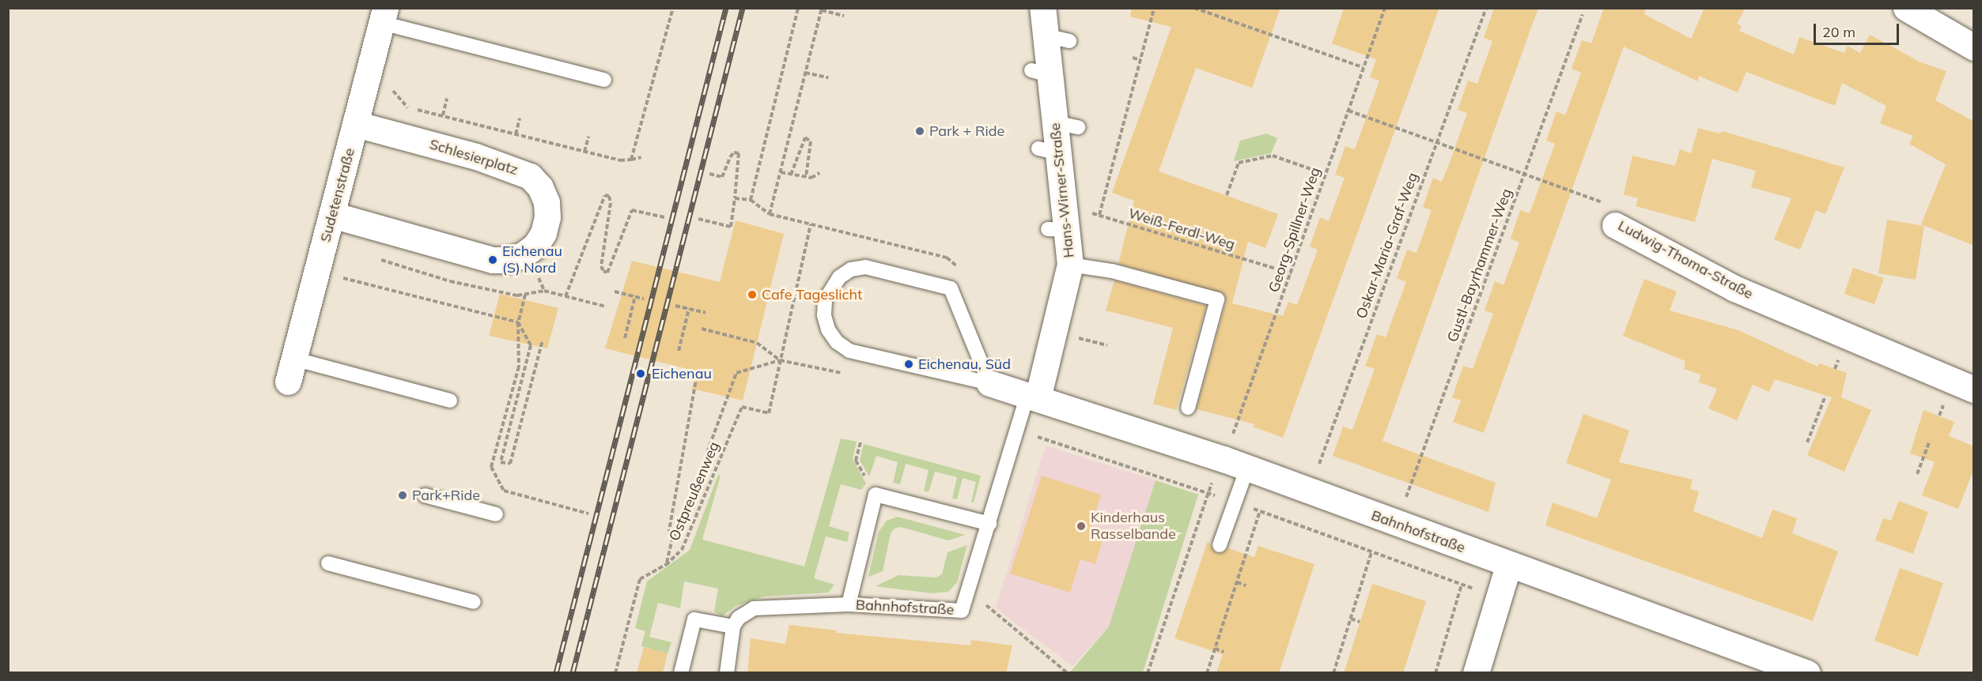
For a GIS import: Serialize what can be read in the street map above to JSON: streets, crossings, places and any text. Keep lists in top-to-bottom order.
{
  "streets": {
    "street": [
      "Schlesierplatz",
      "Hans-Wirner-Straße",
      "Sudetenstraße",
      "Ludwig-Thoma-Straße",
      "Bahnhofstraße"
    ],
    "path": [
      "Weiß-Ferdl-Weg",
      "Georg-Spillner-Weg",
      "Oskar-Maria-Graf-Weg",
      "Gustl-Bayrhammer-Weg",
      "Ostpreußenweg"
    ]
  },
  "crossings": [
    ["Schlesierplatz", "Sudetenstraße"],
    ["Hans-Wirner-Straße", "Weiß-Ferdl-Weg"],
    ["Hans-Wirner-Straße", "Bahnhofstraße"],
    ["Weiß-Ferdl-Weg", "Georg-Spillner-Weg"],
    ["Georg-Spillner-Weg", "Ludwig-Thoma-Straße"],
    ["Georg-Spillner-Weg", "Bahnhofstraße"],
    ["Oskar-Maria-Graf-Weg", "Ludwig-Thoma-Straße"],
    ["Oskar-Maria-Graf-Weg", "Bahnhofstraße"],
    ["Ludwig-Thoma-Straße", "Gustl-Bayrhammer-Weg"],
    ["Gustl-Bayrhammer-Weg", "Bahnhofstraße"]
  ],
  "places": [
    "Park + Ride",
    "Eichenau (S) Nord",
    "Cafe Tageslicht",
    "Eichenau, Süd",
    "Eichenau",
    "Park+Ride",
    "Kinderhaus Rasselbande"
  ],
  "scale_bar": "20 m"
}
